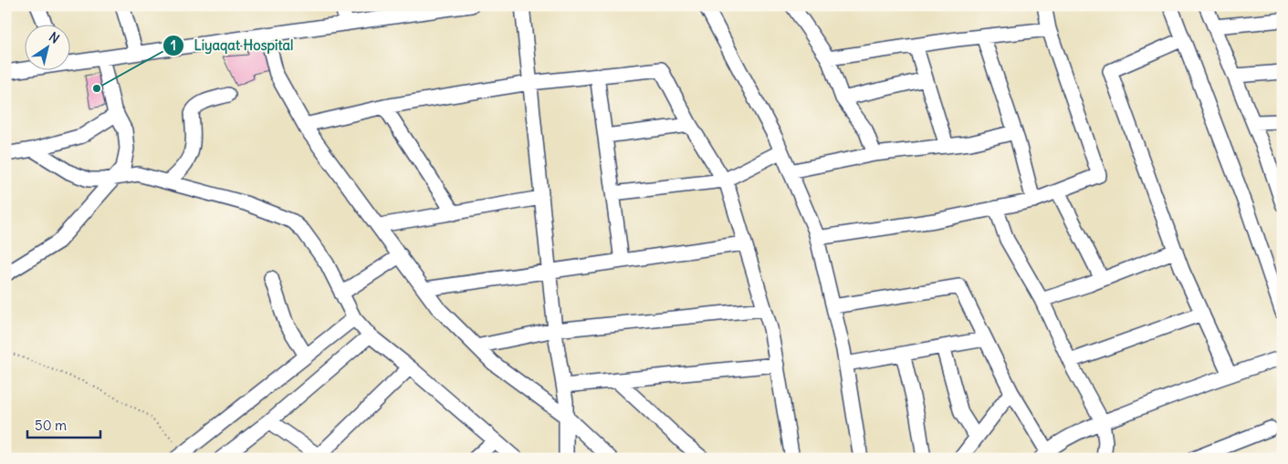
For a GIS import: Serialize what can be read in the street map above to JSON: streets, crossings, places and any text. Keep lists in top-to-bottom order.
{
  "places": ["Liyaqat Hospital"],
  "scale_bar": "50 m",
  "north": "top right"
}
